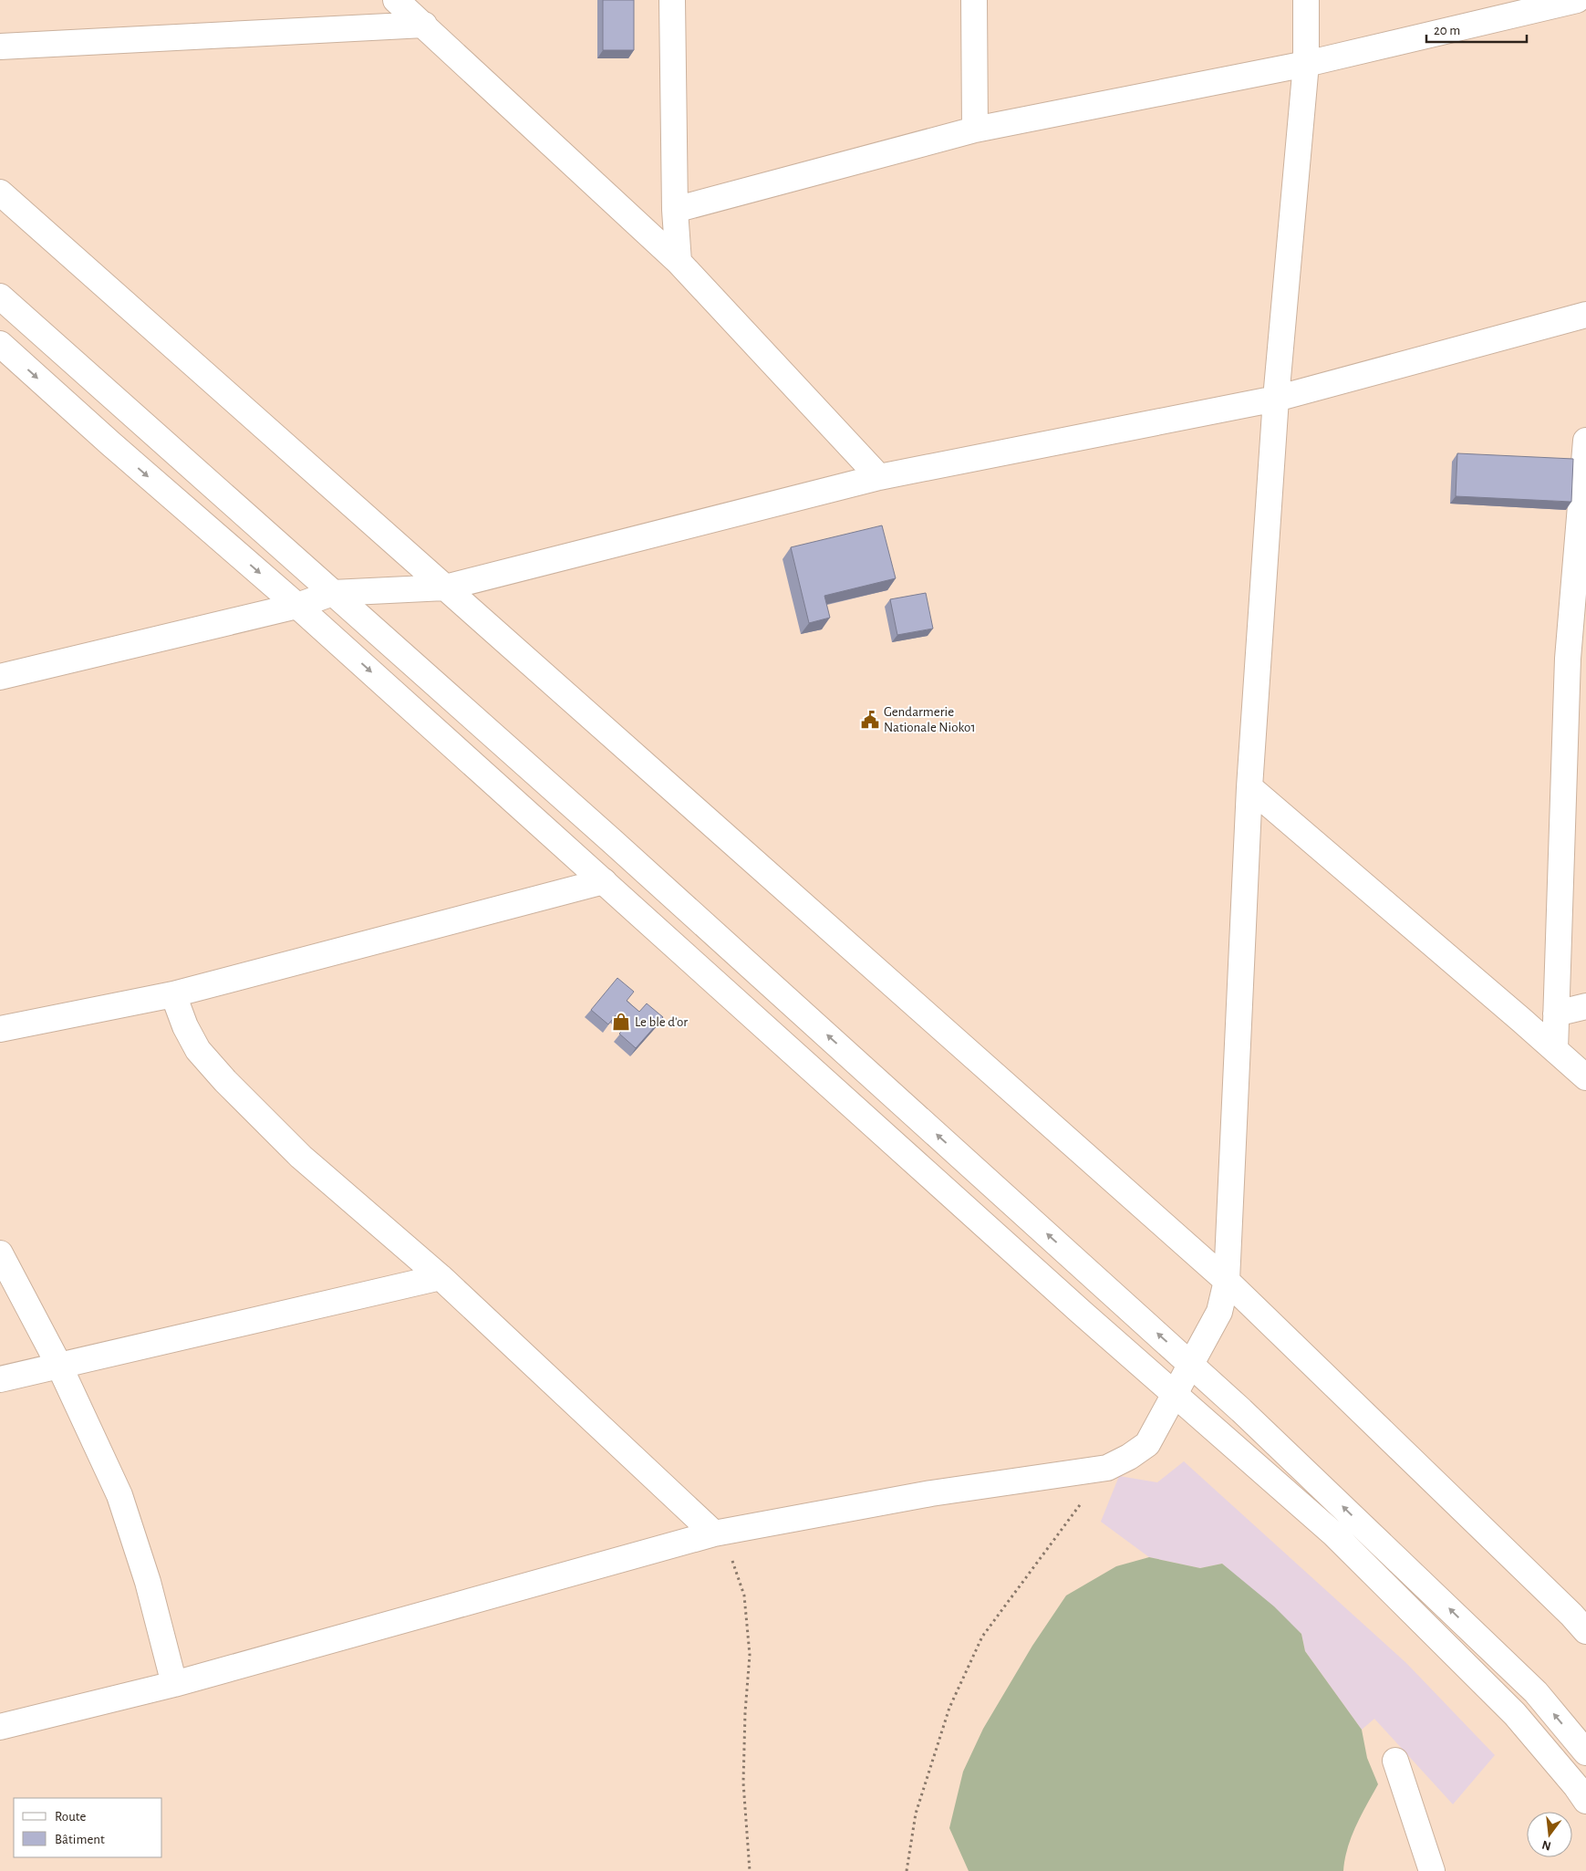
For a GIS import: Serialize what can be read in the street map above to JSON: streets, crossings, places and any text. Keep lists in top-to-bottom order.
{
  "places": {
    "public building": ["Gendarmerie Nationale Nioko1"],
    "shop": ["Le ble d'or"]
  },
  "legend": ["Route", "Bâtiment"],
  "scale_bar": "20 m",
  "north": "bottom"
}
